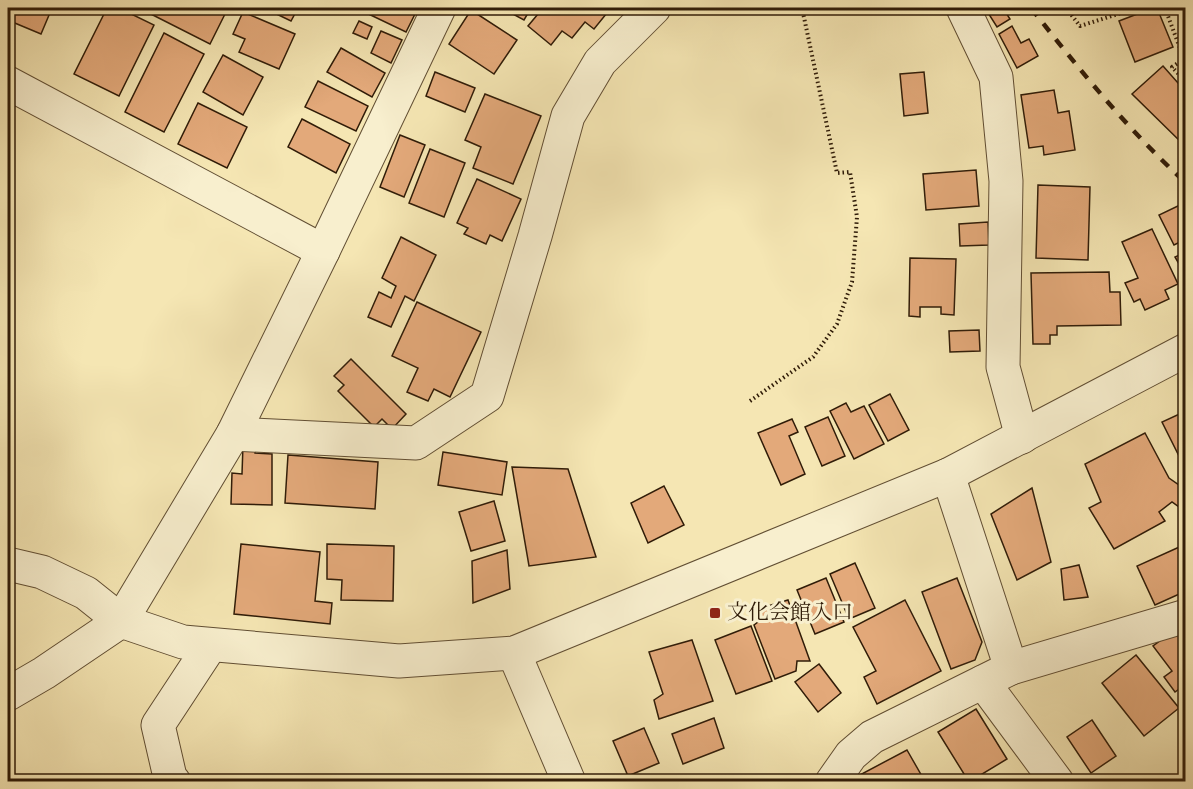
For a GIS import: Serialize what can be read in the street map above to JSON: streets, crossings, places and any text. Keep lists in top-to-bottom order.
{
  "places": {
    "transit": ["文化会館入口"]
  }
}
